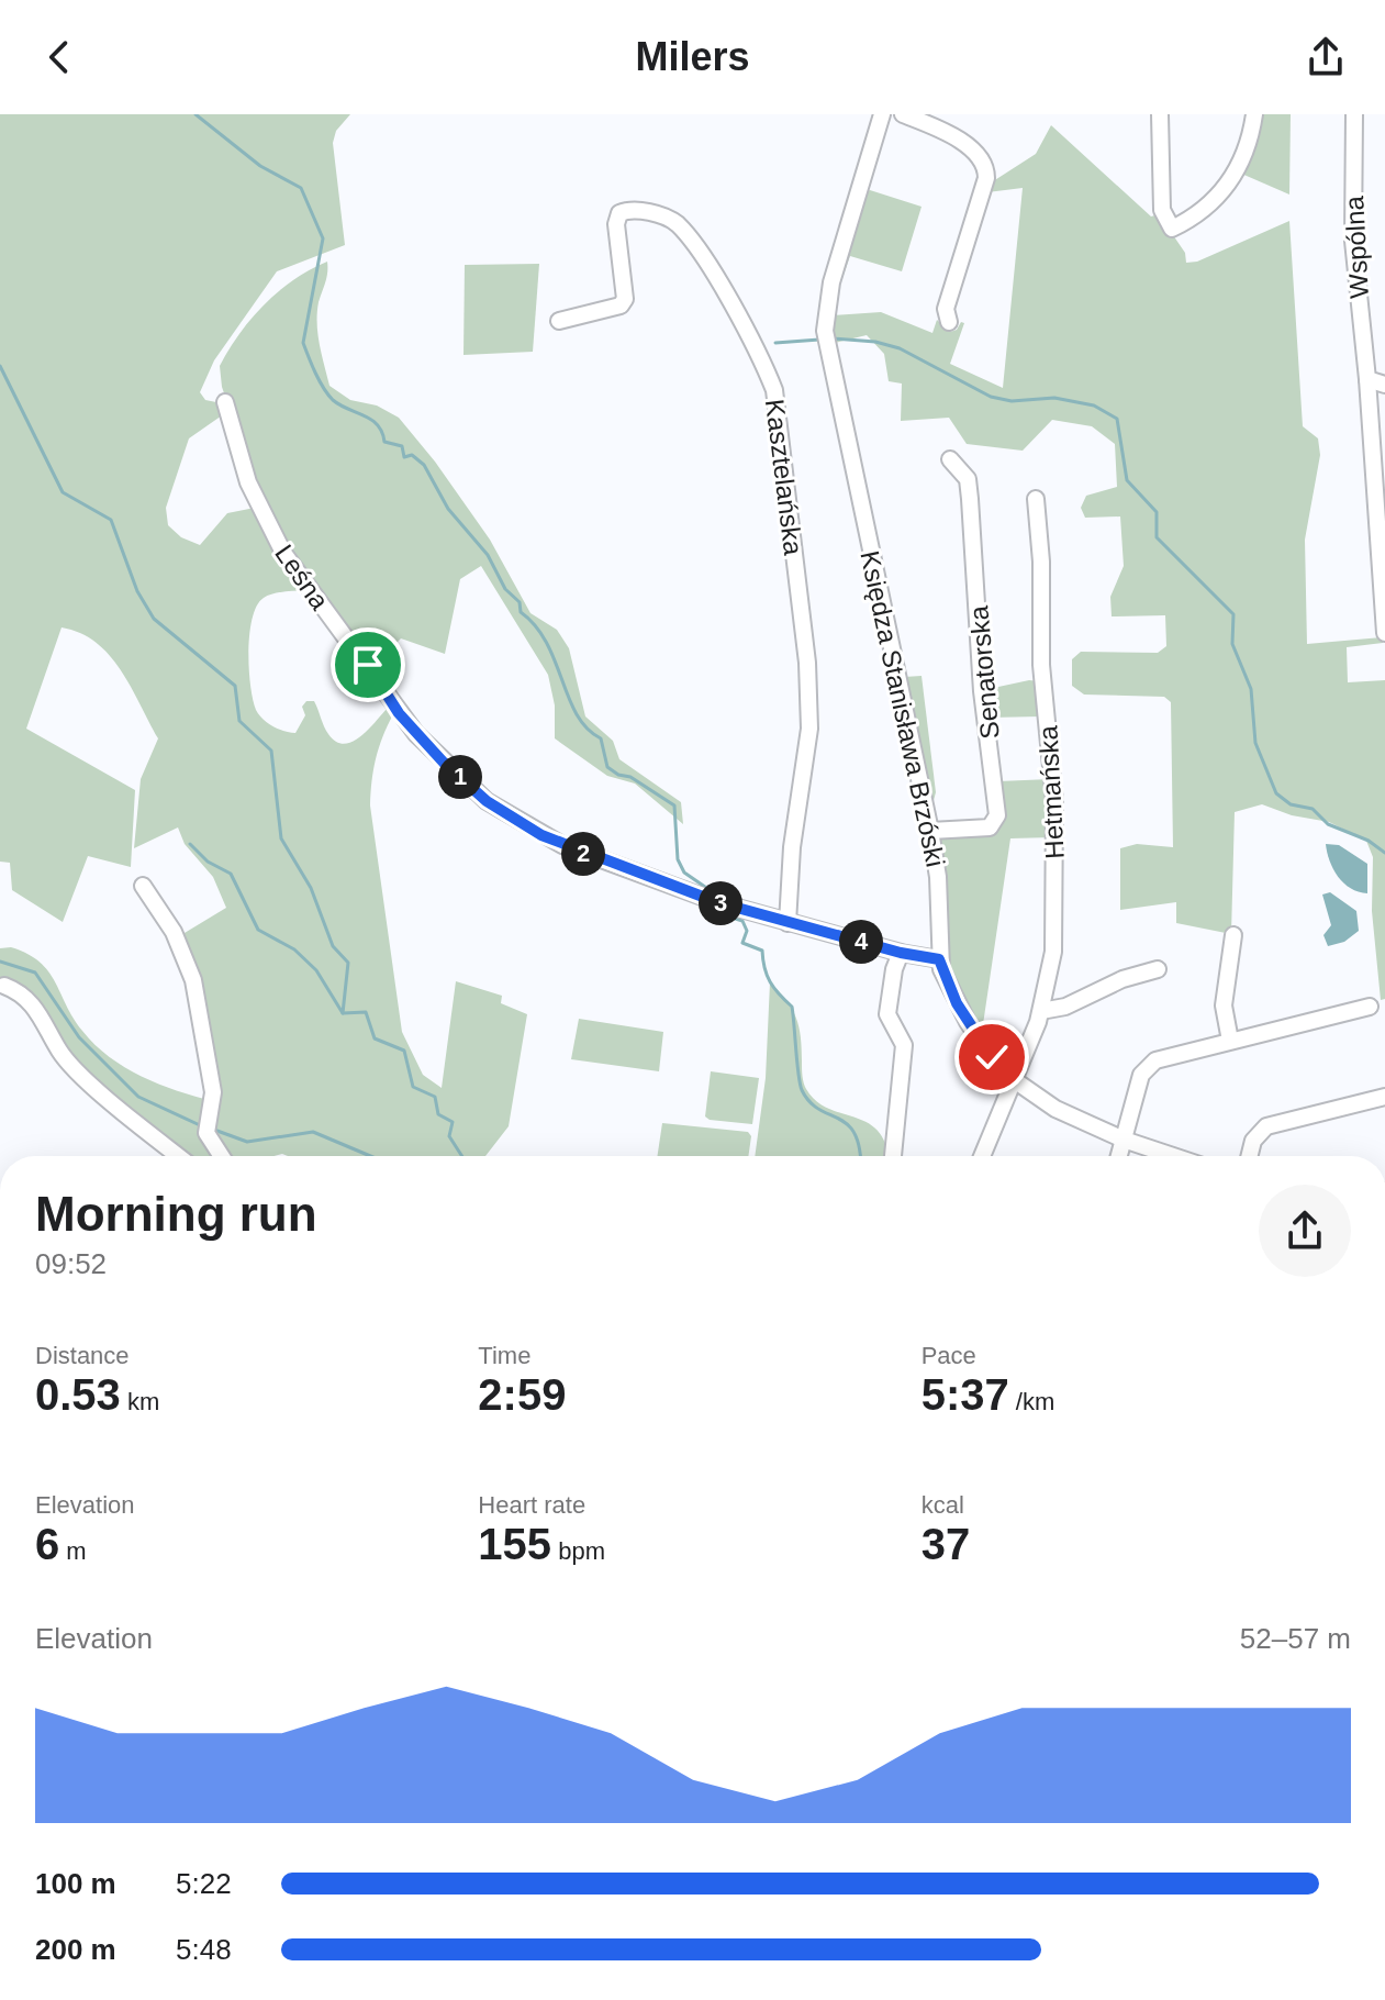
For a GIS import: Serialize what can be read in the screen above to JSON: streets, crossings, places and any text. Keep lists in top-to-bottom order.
{
  "streets": {
    "street": [
      "Wspólna",
      "Kasztelańska",
      "Leśna",
      "Senatorska",
      "Księdza Stanisława Brzóski",
      "Hetmańska"
    ]
  },
  "crossings": [
    ["Kasztelańska", "Leśna"],
    ["Leśna", "Księdza Stanisława Brzóski"],
    ["Senatorska", "Księdza Stanisława Brzóski"],
    ["Księdza Stanisława Brzóski", "Hetmańska"]
  ],
  "page": {
    "header": "Milers",
    "pins": [
      "1",
      "2",
      "3",
      "4"
    ],
    "heading": ["Morning run", "09:52"],
    "stats": [
      ["Distance", "0.53 km"],
      ["Time", "2:59"],
      ["Pace", "5:37 /km"],
      ["Elevation", "6 m"],
      ["Heart rate", "155 bpm"],
      ["kcal", "37"]
    ],
    "chart": ["Elevation", "52–57 m"],
    "list": [
      {
        "name": "100 m",
        "note": "5:22"
      },
      {
        "name": "200 m",
        "note": "5:48"
      }
    ]
  }
}
